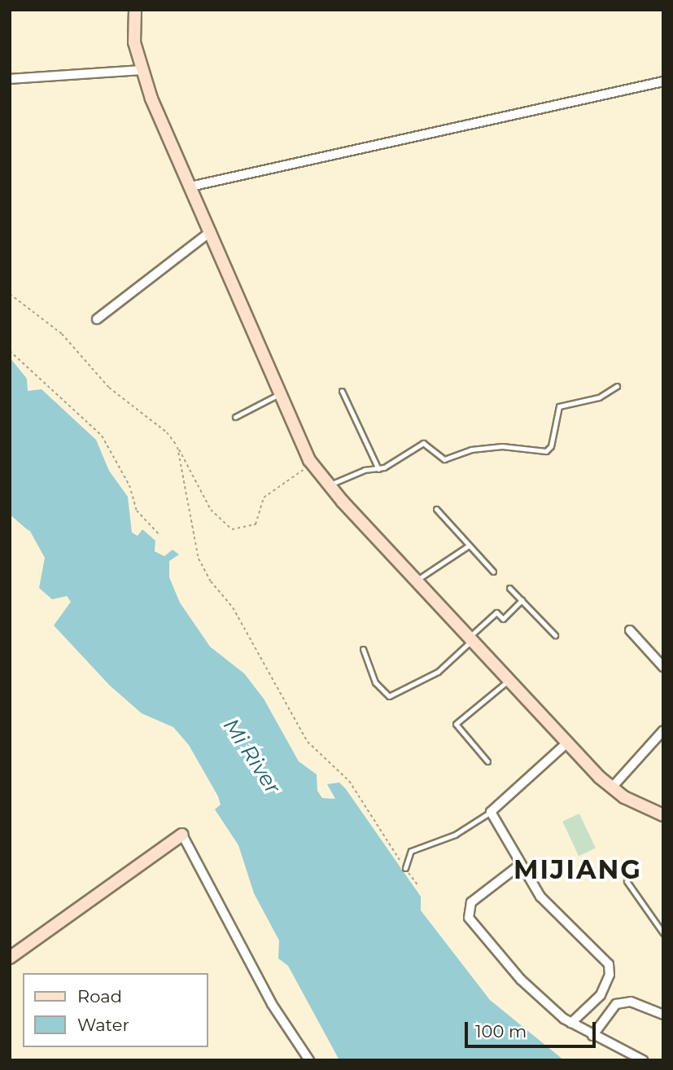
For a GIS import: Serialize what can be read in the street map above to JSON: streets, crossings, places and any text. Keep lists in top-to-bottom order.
{
  "districts": ["MIJIANG"],
  "water": ["Mi River"],
  "legend": ["Road", "Water"],
  "scale_bar": "100 m"
}
